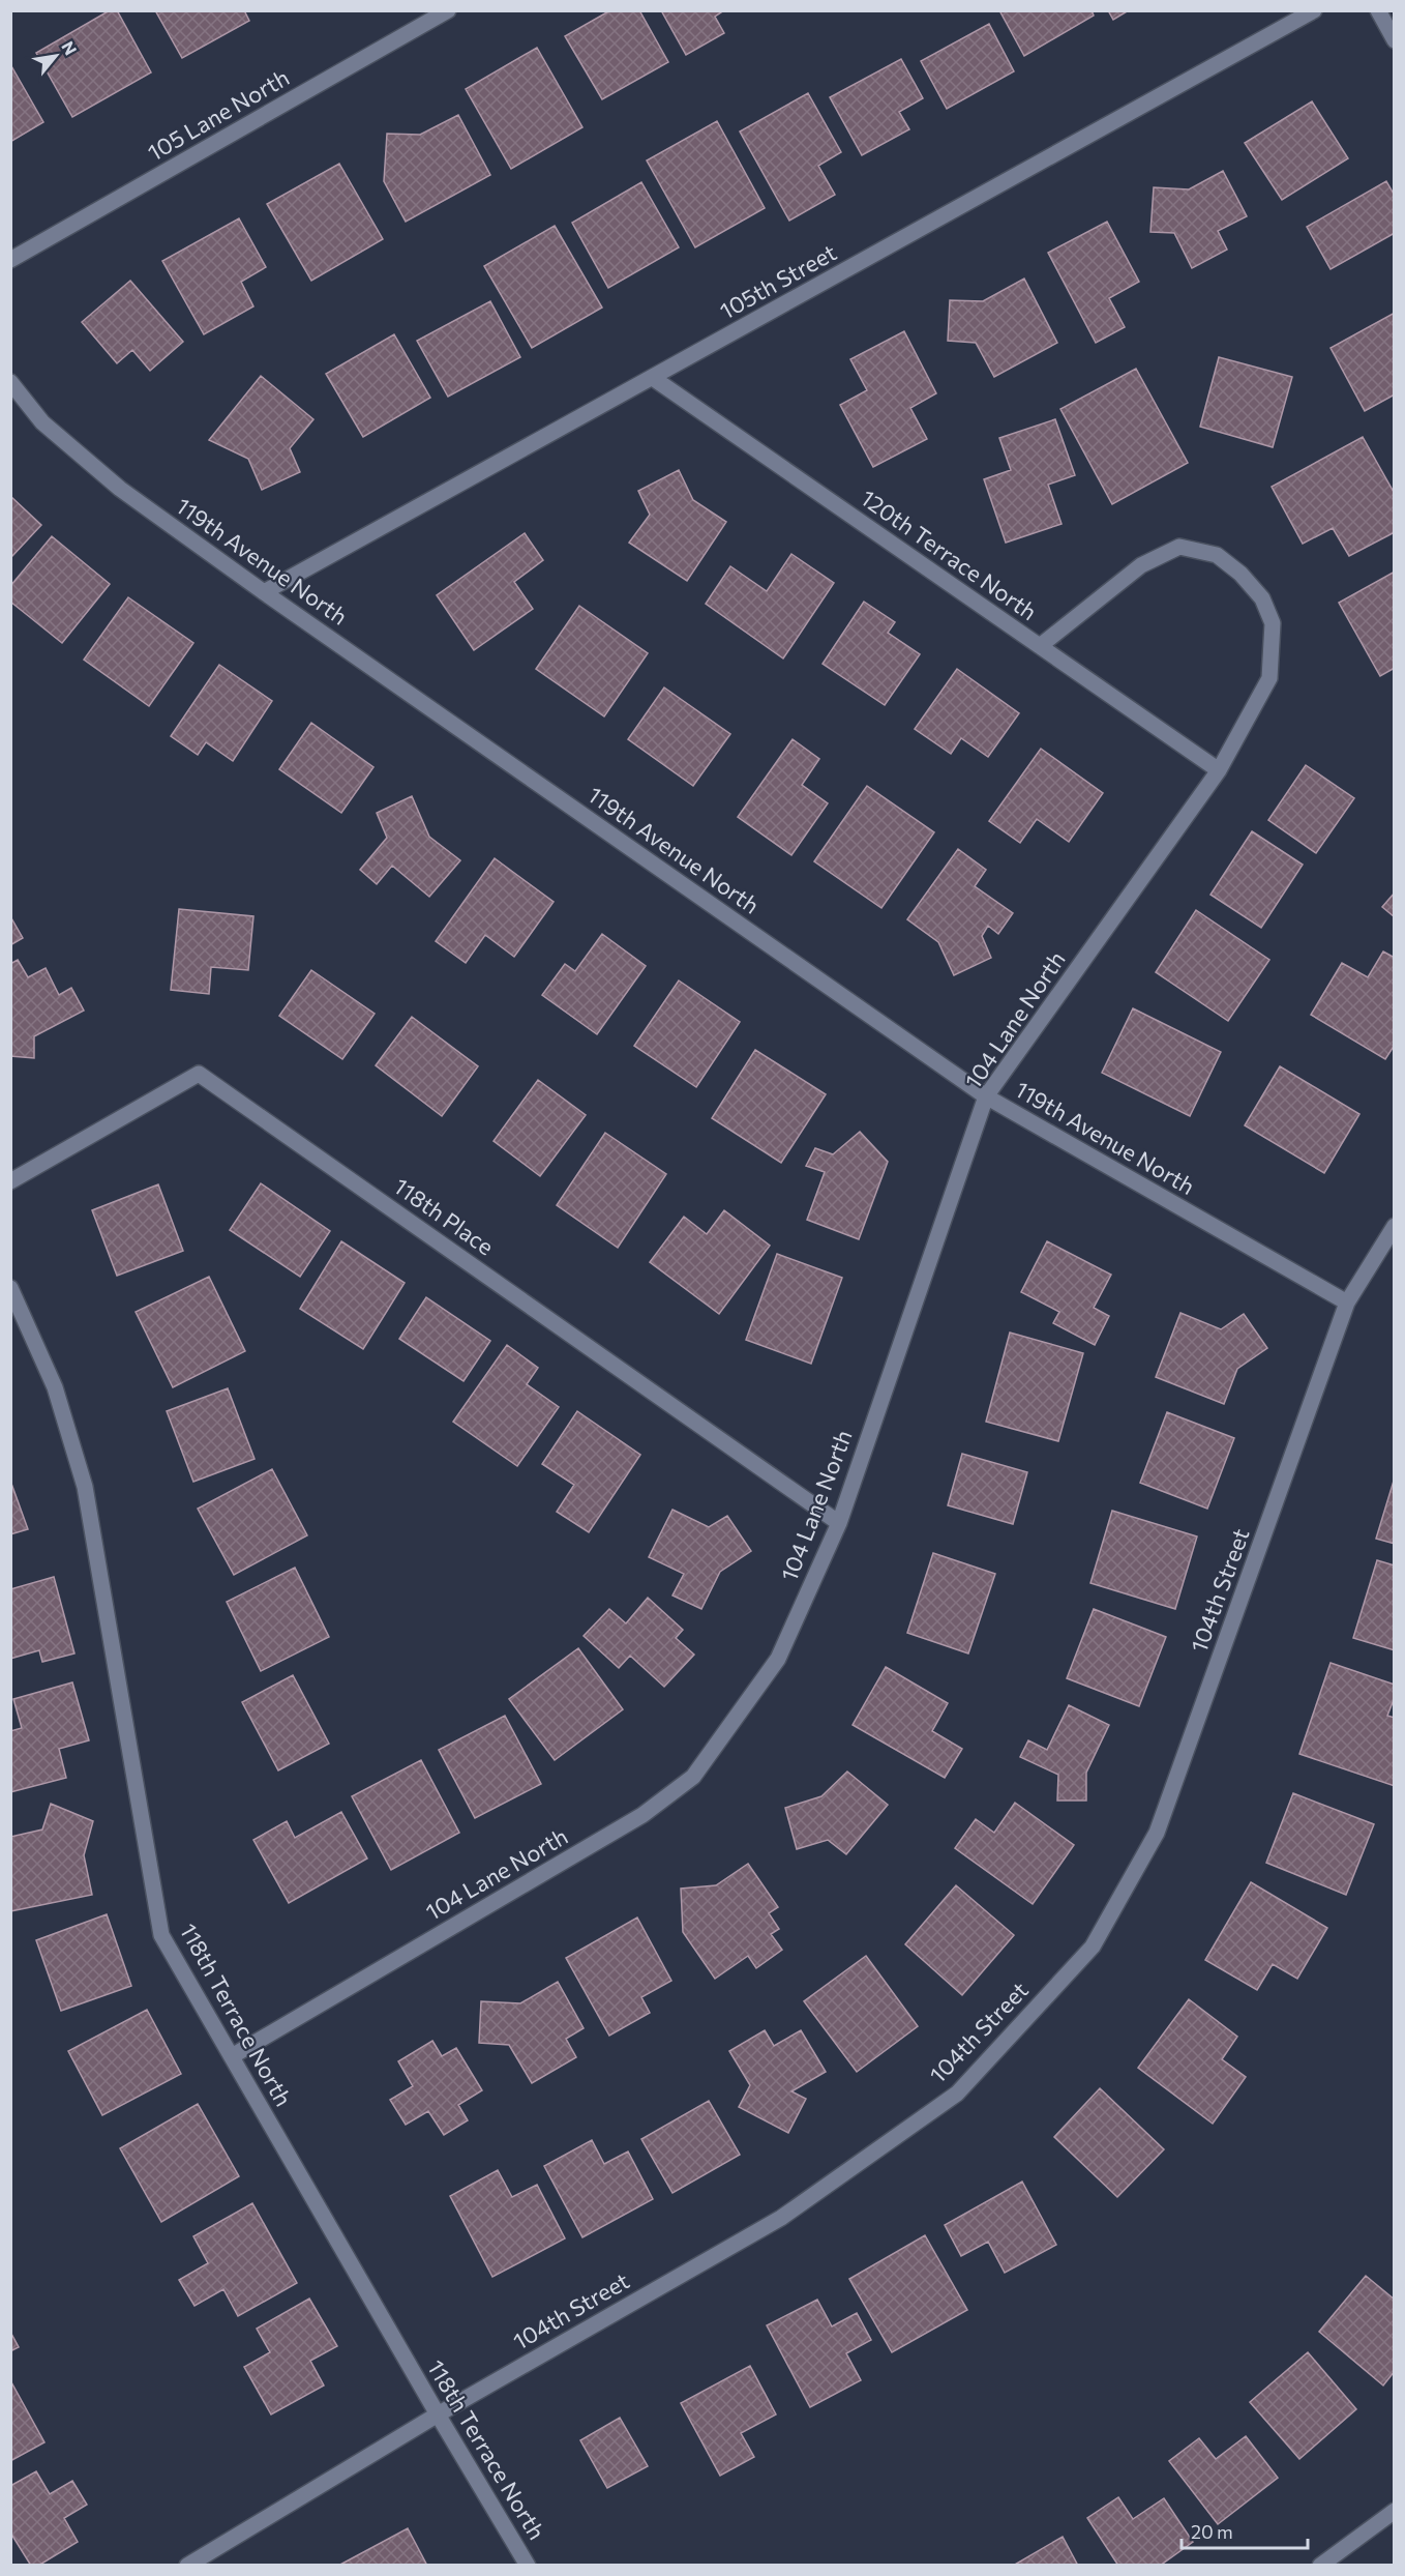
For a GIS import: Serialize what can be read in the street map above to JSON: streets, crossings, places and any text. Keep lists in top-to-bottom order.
{
  "streets": {
    "street": [
      "105 Lane North",
      "105th Street",
      "120th Terrace North",
      "119th Avenue North",
      "104 Lane North",
      "118th Place",
      "104th Street",
      "118th Terrace North"
    ]
  },
  "crossings": [
    ["105th Street", "120th Terrace North"],
    ["105th Street", "119th Avenue North"],
    ["120th Terrace North", "104 Lane North"],
    ["119th Avenue North", "104 Lane North"],
    ["119th Avenue North", "104th Street"],
    ["104 Lane North", "118th Place"],
    ["104 Lane North", "118th Terrace North"],
    ["104th Street", "118th Terrace North"]
  ],
  "scale_bar": "20 m",
  "north": "top right"
}
